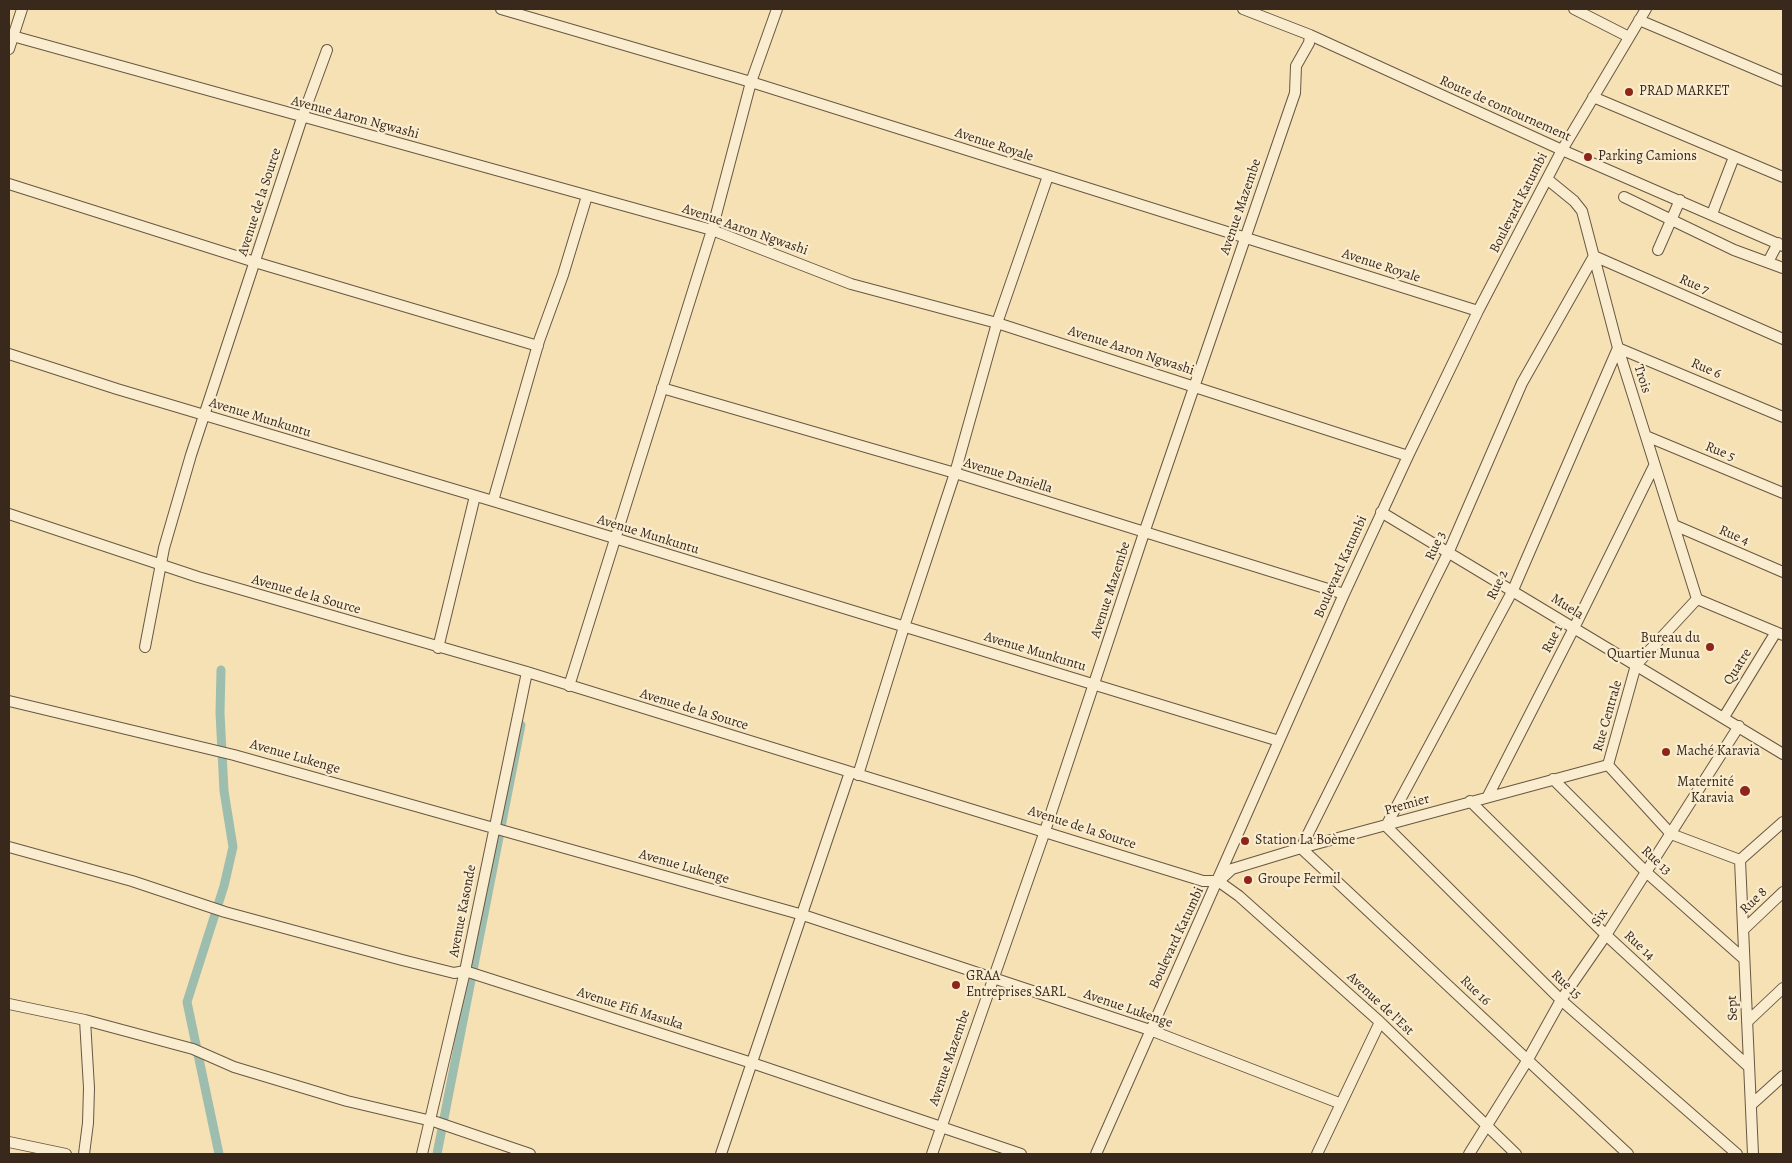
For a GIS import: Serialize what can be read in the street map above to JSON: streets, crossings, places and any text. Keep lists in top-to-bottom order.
{
  "streets": {
    "street": [
      "Route de contournement",
      "Avenue Aaron Ngwashi",
      "Avenue Royale",
      "Avenue de la Source",
      "Boulevard Katumbi",
      "Avenue Mazembe",
      "Rue 7",
      "Rue 6",
      "Trois",
      "Avenue Munkuntu",
      "Rue 5",
      "Avenue Daniella",
      "Rue 4",
      "Rue 3",
      "Rue 2",
      "Muela",
      "Rue 1",
      "Quatre",
      "Rue Centrale",
      "Avenue Lukenge",
      "Premier",
      "Rue 13",
      "Rue 8",
      "Avenue Kasonde",
      "Six",
      "Rue 14",
      "Rue 15",
      "Rue 16",
      "Avenue de l'Est",
      "Sept",
      "Avenue Fifi Masuka"
    ]
  },
  "crossings": [
    ["Route de contournement", "Boulevard Katumbi"],
    ["Route de contournement", "Avenue Mazembe"],
    ["Avenue Aaron Ngwashi", "Avenue de la Source"],
    ["Avenue Aaron Ngwashi", "Boulevard Katumbi"],
    ["Avenue Aaron Ngwashi", "Avenue Mazembe"],
    ["Avenue Royale", "Boulevard Katumbi"],
    ["Avenue Royale", "Avenue Mazembe"],
    ["Avenue de la Source", "Boulevard Katumbi"],
    ["Avenue de la Source", "Avenue Mazembe"],
    ["Avenue de la Source", "Avenue Munkuntu"],
    ["Avenue de la Source", "Premier"],
    ["Avenue de la Source", "Avenue Kasonde"],
    ["Avenue de la Source", "Avenue de l'Est"],
    ["Boulevard Katumbi", "Trois"],
    ["Boulevard Katumbi", "Avenue Munkuntu"],
    ["Boulevard Katumbi", "Avenue Daniella"],
    ["Boulevard Katumbi", "Muela"],
    ["Boulevard Katumbi", "Avenue Lukenge"],
    ["Boulevard Katumbi", "Premier"],
    ["Boulevard Katumbi", "Avenue de l'Est"],
    ["Avenue Mazembe", "Avenue Munkuntu"],
    ["Avenue Mazembe", "Avenue Daniella"],
    ["Avenue Mazembe", "Avenue Lukenge"],
    ["Avenue Mazembe", "Avenue Fifi Masuka"],
    ["Rue 7", "Trois"],
    ["Rue 7", "Rue 3"],
    ["Rue 6", "Trois"],
    ["Rue 6", "Rue 2"],
    ["Trois", "Rue 5"],
    ["Trois", "Rue 4"],
    ["Trois", "Rue 3"],
    ["Trois", "Rue 2"],
    ["Trois", "Rue 1"],
    ["Trois", "Rue Centrale"],
    ["Rue 3", "Muela"],
    ["Rue 3", "Premier"],
    ["Rue 3", "Rue 16"],
    ["Rue 2", "Muela"],
    ["Rue 2", "Premier"],
    ["Rue 2", "Rue 15"],
    ["Muela", "Rue 1"],
    ["Muela", "Quatre"],
    ["Muela", "Rue Centrale"],
    ["Muela", "Six"],
    ["Rue 1", "Premier"],
    ["Rue Centrale", "Premier"],
    ["Rue Centrale", "Six"],
    ["Rue Centrale", "Sept"],
    ["Avenue Lukenge", "Avenue Kasonde"],
    ["Premier", "Rue 13"],
    ["Premier", "Rue 14"],
    ["Premier", "Rue 15"],
    ["Premier", "Rue 16"],
    ["Premier", "Avenue de l'Est"],
    ["Rue 13", "Six"],
    ["Rue 13", "Sept"],
    ["Rue 8", "Sept"],
    ["Avenue Kasonde", "Avenue Fifi Masuka"],
    ["Six", "Rue 14"],
    ["Six", "Rue 15"],
    ["Six", "Rue 16"],
    ["Six", "Avenue de l'Est"],
    ["Rue 14", "Sept"]
  ],
  "places": [
    "PRAD MARKET",
    "Parking Camions",
    "Bureau du Quartier Munua",
    "Maché Karavia",
    "Maternité Karavia",
    "Station La Boème",
    "Groupe Fermil",
    "GRAA Entreprises SARL"
  ]
}
